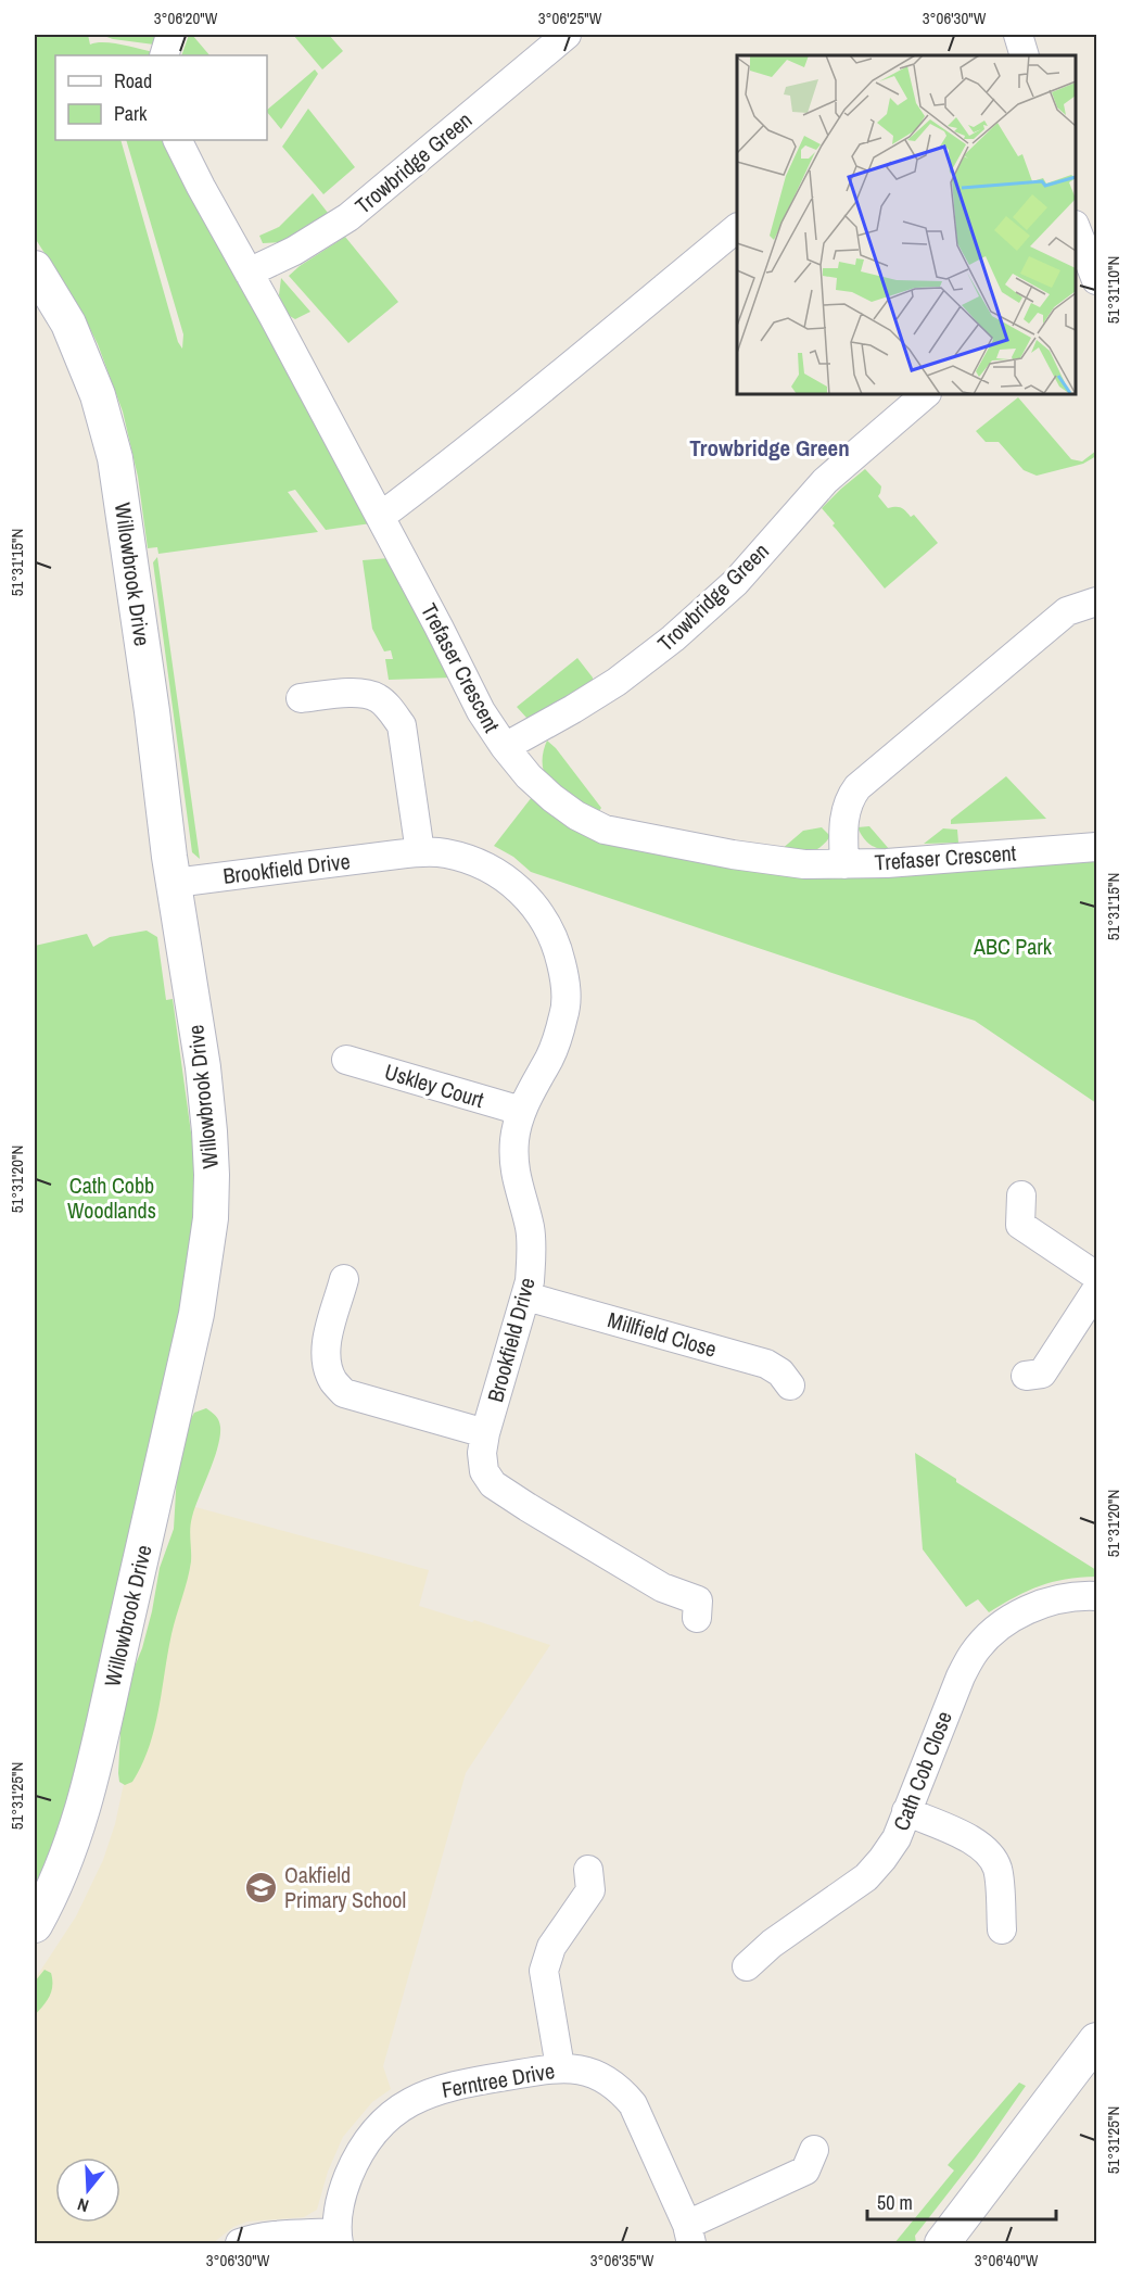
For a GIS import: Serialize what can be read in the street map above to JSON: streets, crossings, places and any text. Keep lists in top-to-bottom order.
{
  "streets": {
    "street": [
      "Trowbridge Green",
      "Willowbrook Drive",
      "Trefaser Crescent",
      "Brookfield Drive",
      "Uskley Court",
      "Millfield Close",
      "Cath Cob Close",
      "Ferntree Drive"
    ]
  },
  "crossings": [
    ["Trowbridge Green", "Trefaser Crescent"],
    ["Willowbrook Drive", "Brookfield Drive"],
    ["Brookfield Drive", "Uskley Court"],
    ["Brookfield Drive", "Millfield Close"]
  ],
  "districts": ["Trowbridge Green"],
  "parks": ["ABC Park", "Cath Cobb Woodlands"],
  "places": {
    "school or university": ["Oakfield Primary School"]
  },
  "legend": ["Road", "Park"],
  "scale_bar": "50 m",
  "north": "bottom",
  "coordinates": [
    "3°06'20\"W",
    "3°06'25\"W",
    "3°06'30\"W",
    "51°31'10\"N",
    "51°31'15\"N",
    "51°31'20\"N",
    "51°31'25\"N",
    "3°06'35\"W",
    "3°06'40\"W"
  ]
}
